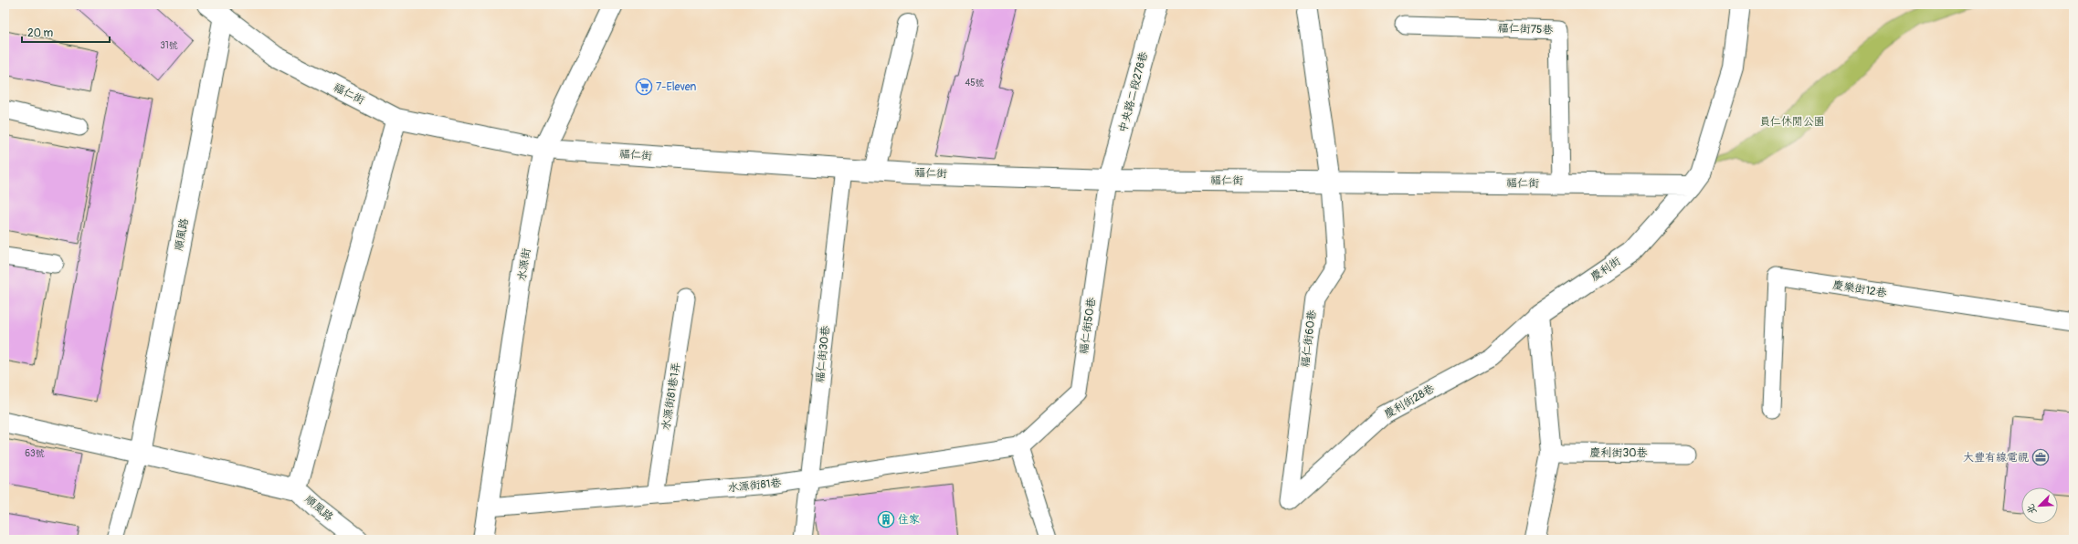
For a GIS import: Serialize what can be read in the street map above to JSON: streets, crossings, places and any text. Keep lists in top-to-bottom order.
{
  "streets": {
    "street": [
      "中央路二段278巷",
      "福仁街",
      "順風路",
      "水源街",
      "慶利街"
    ],
    "lane": [
      "福仁街75巷",
      "慶樂街12巷",
      "福仁街50巷",
      "福仁街60巷",
      "福仁街30巷",
      "水源街81巷1弄",
      "慶利街28巷",
      "慶利街30巷",
      "水源街81巷"
    ]
  },
  "crossings": [
    ["福仁街75巷", "福仁街"],
    ["中央路二段278巷", "福仁街"],
    ["中央路二段278巷", "福仁街50巷"],
    ["福仁街", "順風路"],
    ["福仁街", "水源街"],
    ["福仁街", "慶利街"],
    ["福仁街", "福仁街50巷"],
    ["福仁街", "福仁街60巷"],
    ["福仁街", "福仁街30巷"],
    ["水源街", "水源街81巷"],
    ["慶利街", "慶利街28巷"],
    ["福仁街50巷", "水源街81巷"],
    ["福仁街60巷", "慶利街28巷"],
    ["福仁街30巷", "水源街81巷"],
    ["水源街81巷1弄", "水源街81巷"]
  ],
  "parks": ["員仁休閒公園"],
  "places": {
    "supermarket": ["7-Eleven"],
    "office": ["大豐有線電視"],
    "building": ["住家"]
  },
  "house_numbers": ["31號", "45號", "63號"],
  "scale_bar": "20 m",
  "north": "bottom left"
}
